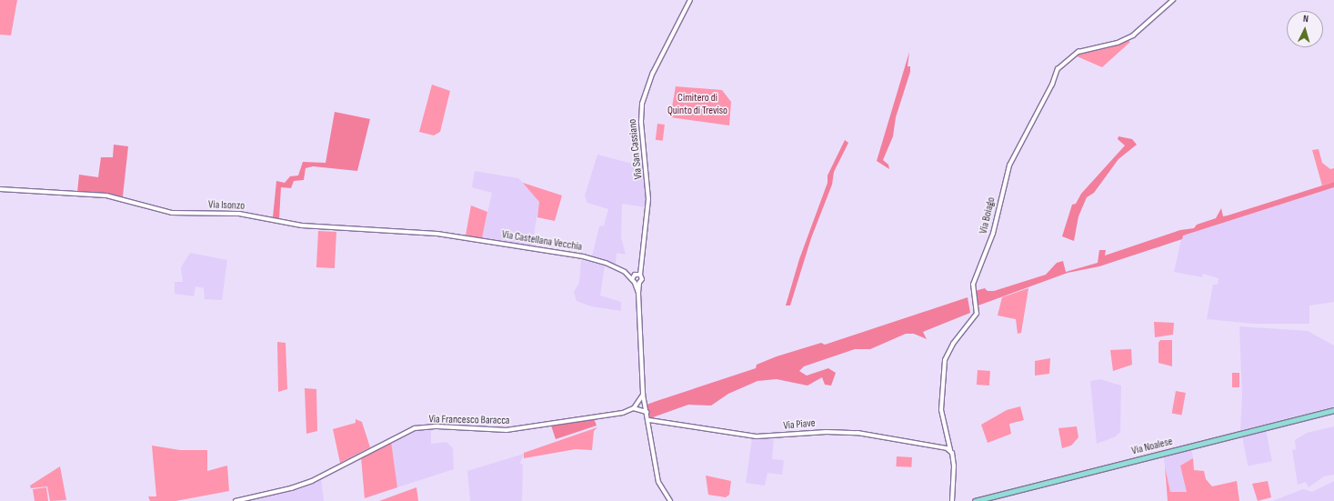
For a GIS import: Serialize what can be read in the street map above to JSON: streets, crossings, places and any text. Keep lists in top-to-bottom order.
{
  "streets": {
    "main road": [
      "Via San Cassiano",
      "Via Isonzo",
      "Via Boiago",
      "Via Castellana Vecchia",
      "Via Piave",
      "Via Noalese"
    ],
    "street": ["Via Francesco Baracca"]
  },
  "crossings": [
    ["Via San Cassiano", "Via Castellana Vecchia"],
    ["Via Isonzo", "Via Castellana Vecchia"],
    ["Via Boiago", "Via Piave"]
  ],
  "parks": ["Cimitero di Quinto di Treviso"],
  "north": "top"
}
